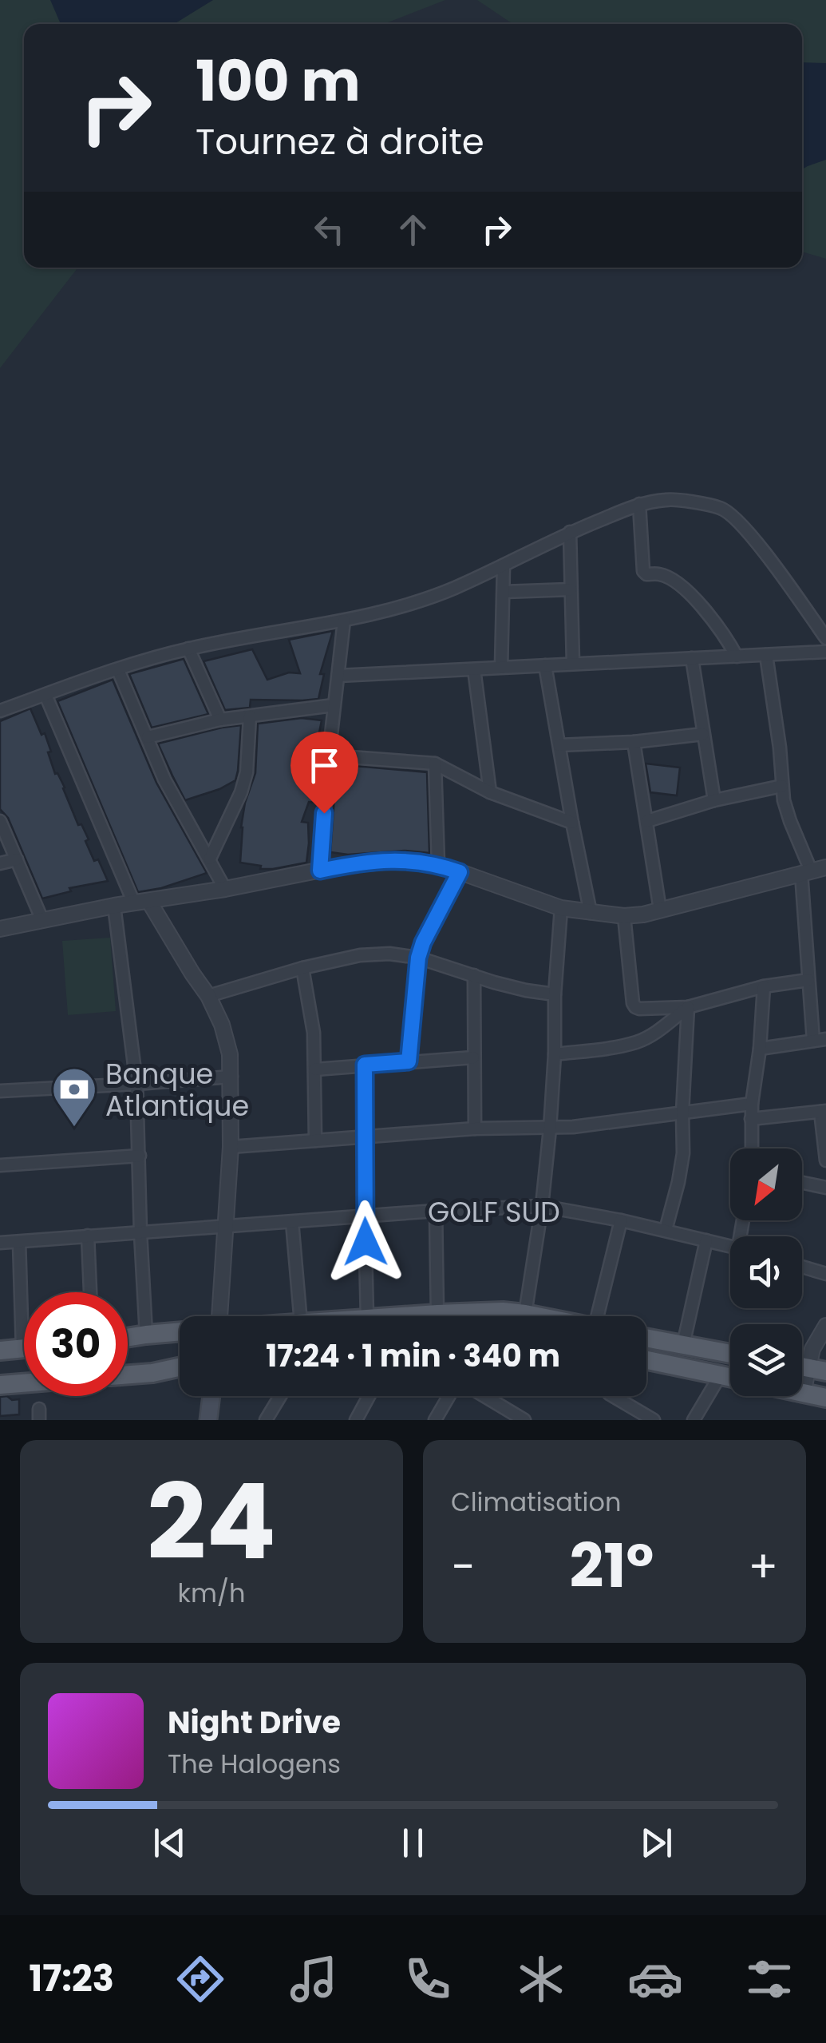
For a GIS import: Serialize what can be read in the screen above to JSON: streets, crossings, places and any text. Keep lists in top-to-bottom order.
{
  "streets": {
    "street": ["GOLF SUD"]
  },
  "places": {
    "bank": ["Banque Atlantique"]
  },
  "north": "bottom left",
  "page": {
    "turn": ["100 m", "Tournez à droite"],
    "limit": "30",
    "trip": "17:24 · 1 min · 340 m",
    "tile": [
      ["24", "km/h"],
      "Climatisation"
    ],
    "heat": ["−", "21°", "+"],
    "song": ["Night Drive", "The Halogens"],
    "tabs": "17:23"
  }
}
